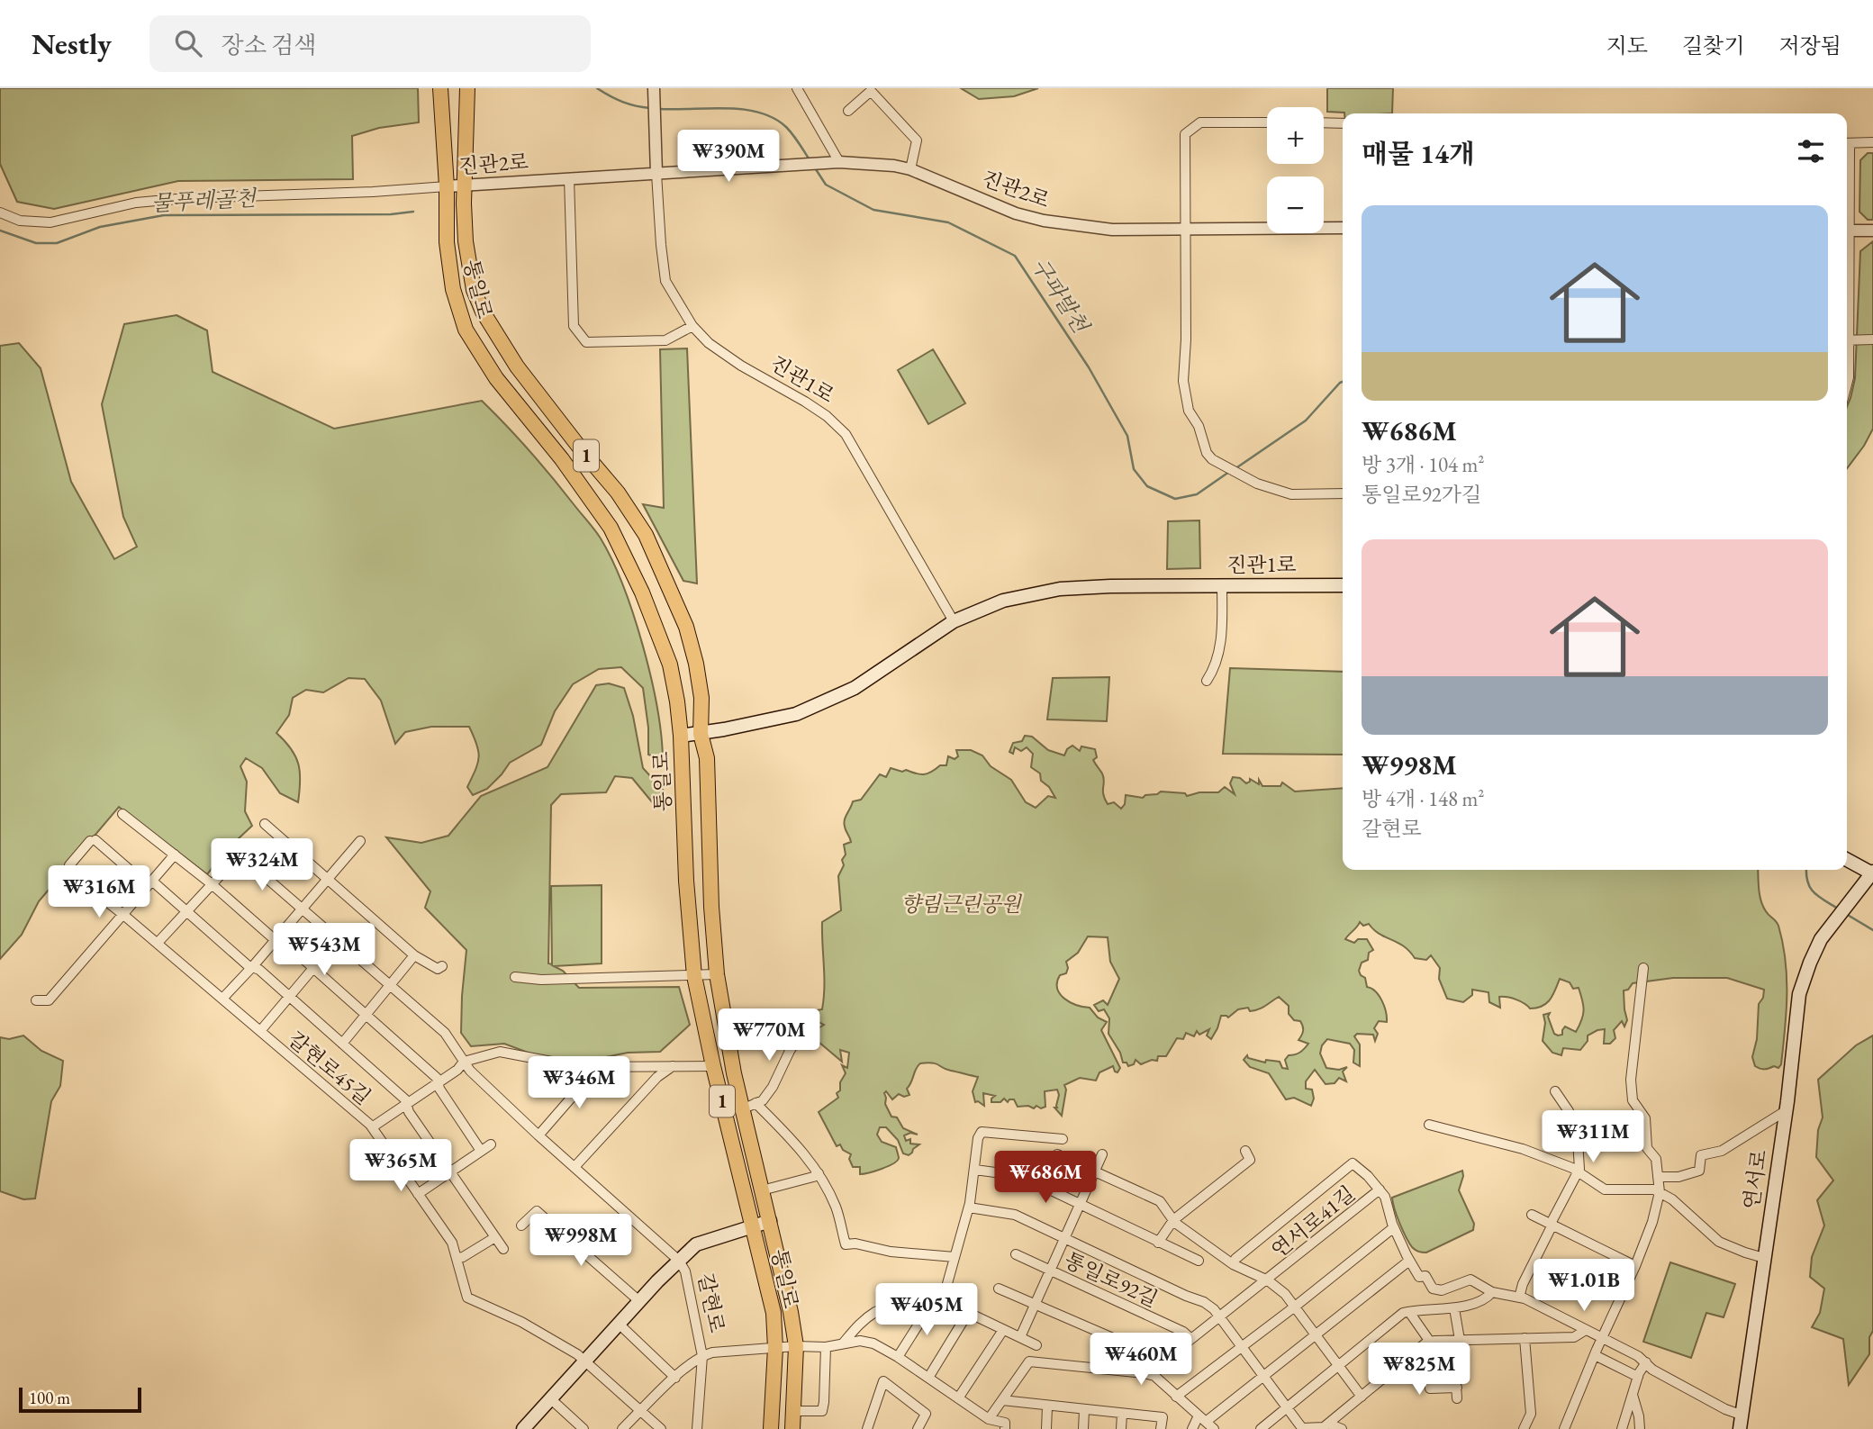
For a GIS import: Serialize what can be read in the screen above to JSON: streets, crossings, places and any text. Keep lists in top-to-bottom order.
{
  "streets": {
    "main road": [
      "통일로",
      "진관1로",
      "1",
      "연서로",
      "갈현로"
    ],
    "street": [
      "진관2로",
      "갈현로45길",
      "연서로41길",
      "통일로92길"
    ]
  },
  "crossings": [
    ["진관2로", "통일로"],
    ["진관2로", "진관1로"],
    ["통일로", "진관1로"],
    ["통일로", "갈현로"],
    ["갈현로45길", "갈현로"],
    ["연서로", "연서로41길"]
  ],
  "water": ["물푸레골천", "구파발천"],
  "parks": ["향림근린공원"],
  "scale_bar": "100 m",
  "page": {
    "header": "Nestly",
    "search": "장소 검색",
    "nav": ["지도", "길찾기", "저장됨"],
    "map_buttons": ["+", "−"],
    "heading": "매물 14개",
    "price": [
      "₩390M",
      "₩324M",
      "₩316M",
      "₩543M",
      "₩770M",
      "₩346M",
      "₩311M",
      "₩365M",
      "₩686M",
      "₩998M",
      "₩1.01B",
      "₩405M",
      "₩460M",
      "₩825M"
    ],
    "list": [
      {
        "name": "₩686M",
        "note": "방 3개 · 104 m² · 통일로92가길"
      },
      {
        "name": "₩998M",
        "note": "방 4개 · 148 m² · 갈현로"
      }
    ],
    "scale": "100 m"
  }
}
